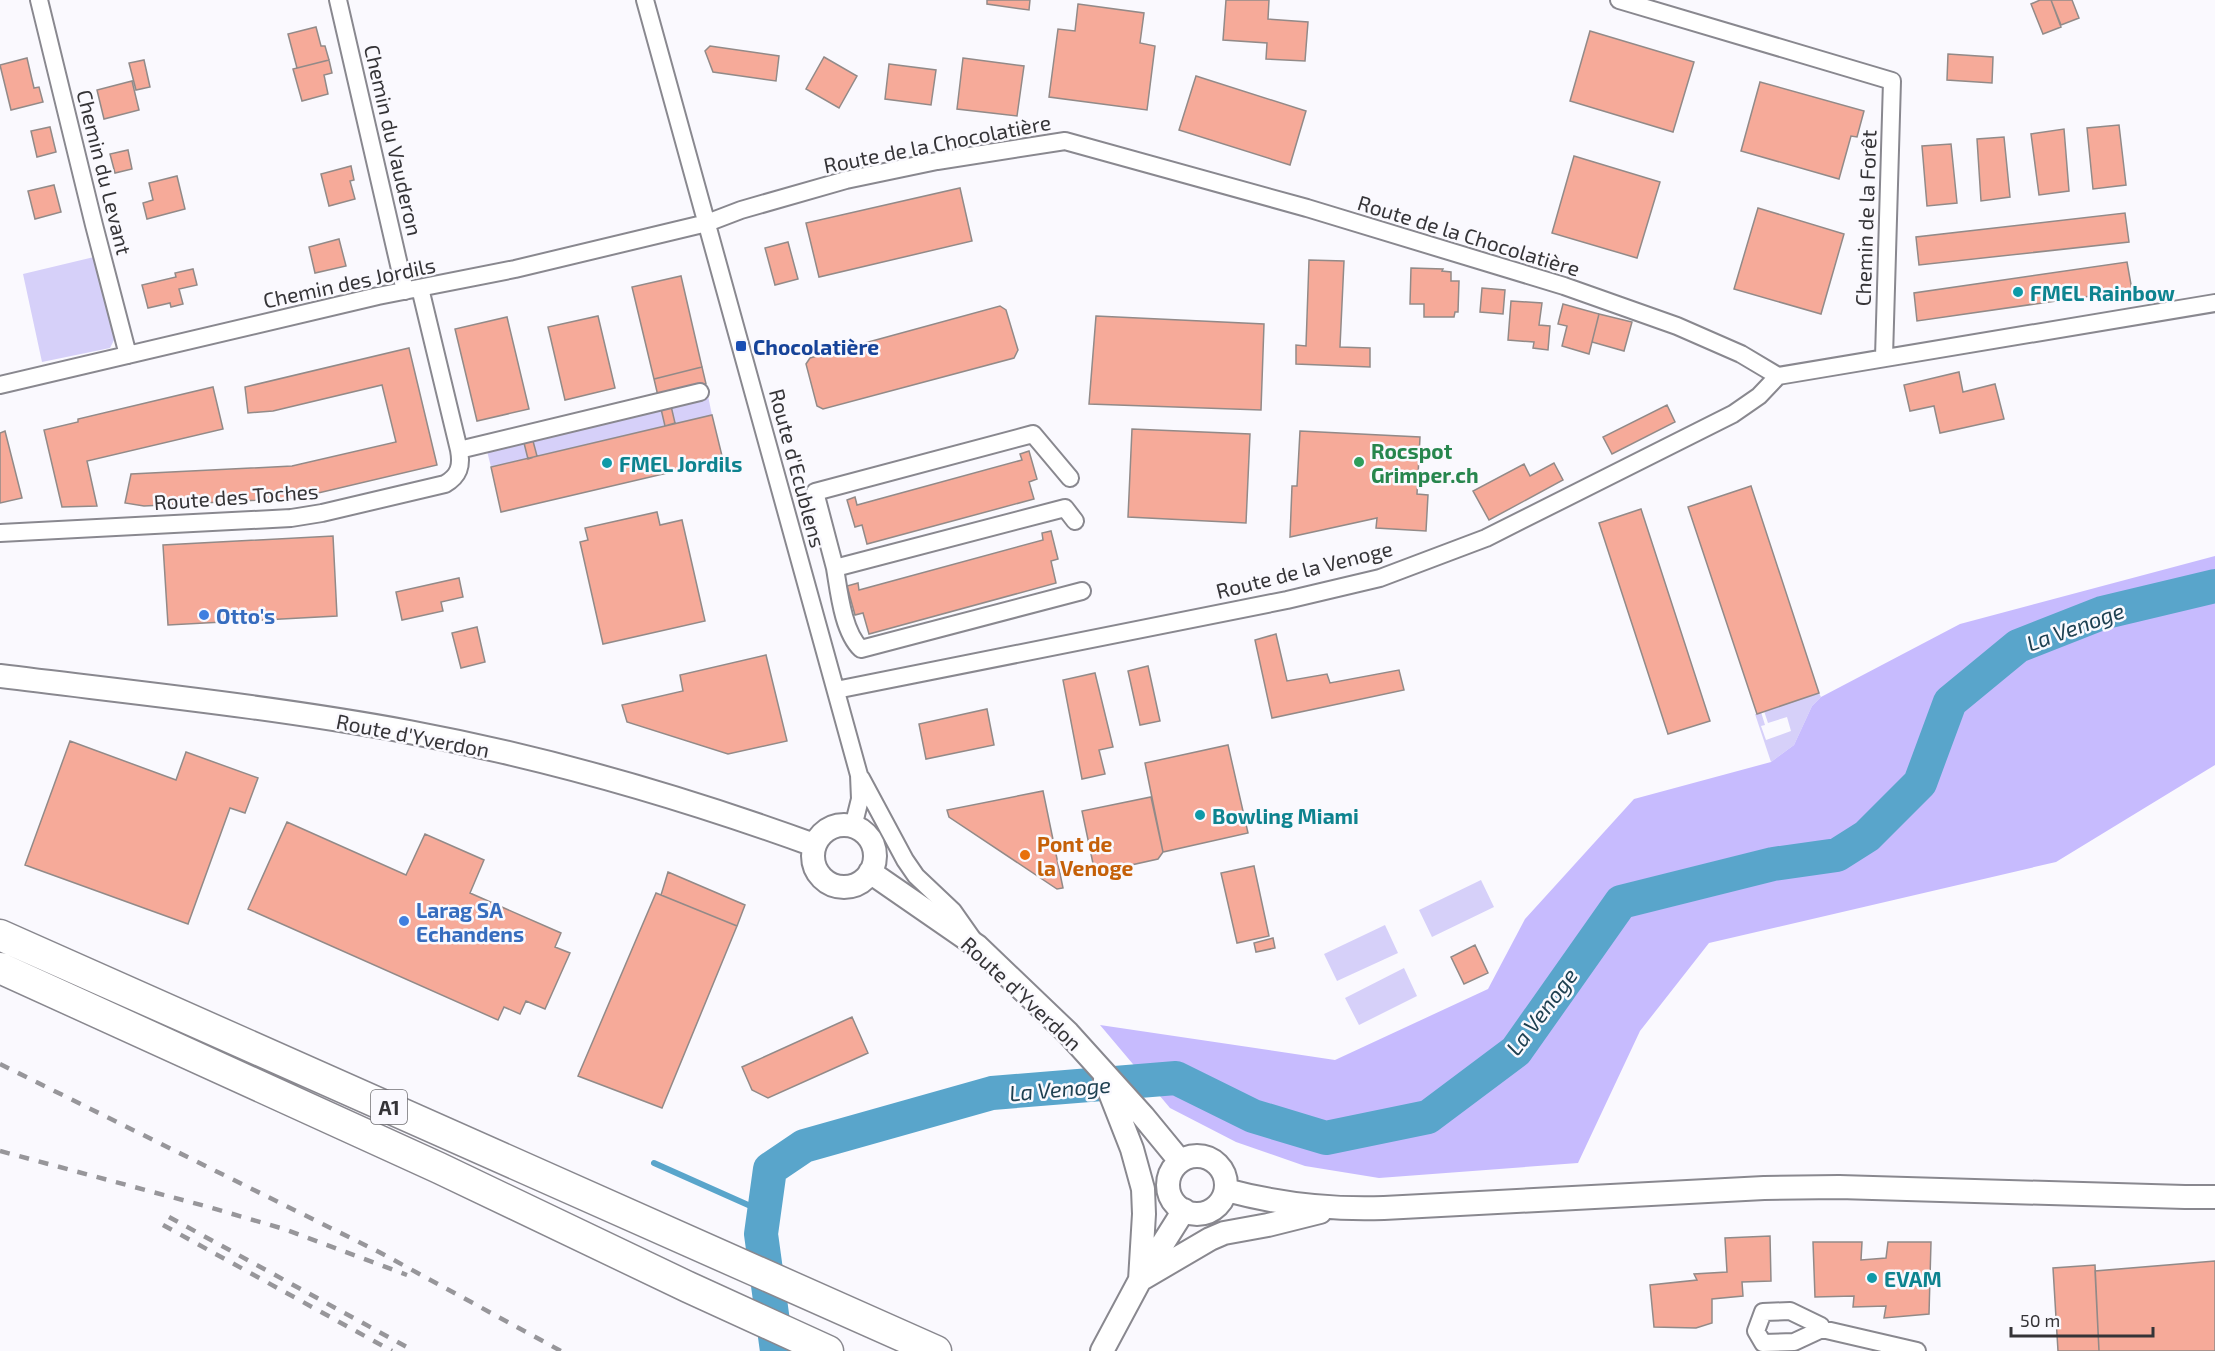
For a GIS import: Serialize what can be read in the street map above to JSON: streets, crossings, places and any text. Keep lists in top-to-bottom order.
{
  "streets": {
    "highway": ["A1"],
    "main road": ["Route d'Yverdon"],
    "street": [
      "Chemin du Vauderon",
      "Route de la Chocolatière",
      "Chemin du Levant",
      "Chemin de la Forêt",
      "Chemin des Jordils",
      "Route d'Ecublens",
      "Route des Toches",
      "Route de la Venoge"
    ]
  },
  "crossings": [
    ["Chemin du Vauderon", "Chemin des Jordils"],
    ["Chemin du Vauderon", "Route des Toches"],
    ["Route de la Chocolatière", "Chemin des Jordils"],
    ["Route de la Chocolatière", "Route d'Ecublens"],
    ["Route de la Chocolatière", "Route de la Venoge"],
    ["Chemin du Levant", "Chemin des Jordils"],
    ["Chemin des Jordils", "Route d'Ecublens"],
    ["Chemin des Jordils", "Route des Toches"],
    ["Route d'Ecublens", "Route de la Venoge"],
    ["Route d'Ecublens", "Route d'Yverdon"]
  ],
  "water": ["La Venoge"],
  "places": {
    "other": [
      "FMEL Rainbow",
      "Rocspot Grimper.ch",
      "FMEL Jordils",
      "Otto's",
      "Bowling Miami",
      "Pont de la Venoge",
      "Larag SA Echandens",
      "EVAM"
    ],
    "transit": ["Chocolatière"]
  },
  "scale_bar": "50 m"
}
